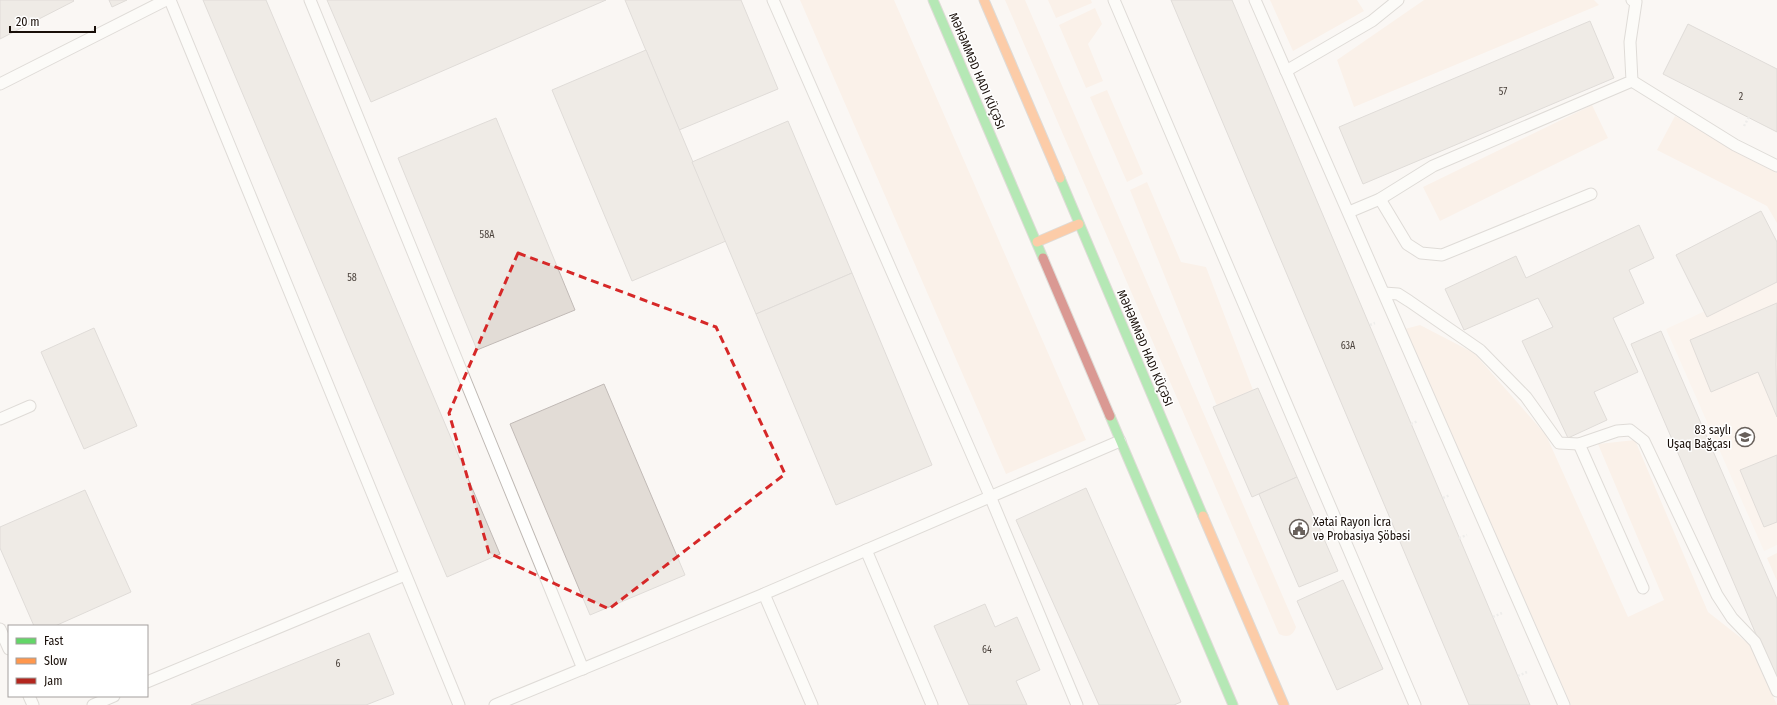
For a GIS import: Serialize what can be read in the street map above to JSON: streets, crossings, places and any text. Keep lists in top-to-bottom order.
{
  "streets": {
    "street": ["MƏHƏMMƏD HADI KÜÇƏSI"]
  },
  "places": {
    "school or university": ["83 saylı Uşaq Bağçası"],
    "public building": ["Xətai Rayon İcra və Probasiya Şöbəsi"]
  },
  "house_numbers": [
    "57",
    "2",
    "58A",
    "58",
    "63A",
    "64",
    "6"
  ],
  "legend": ["Fast", "Slow", "Jam"],
  "scale_bar": "20 m"
}
